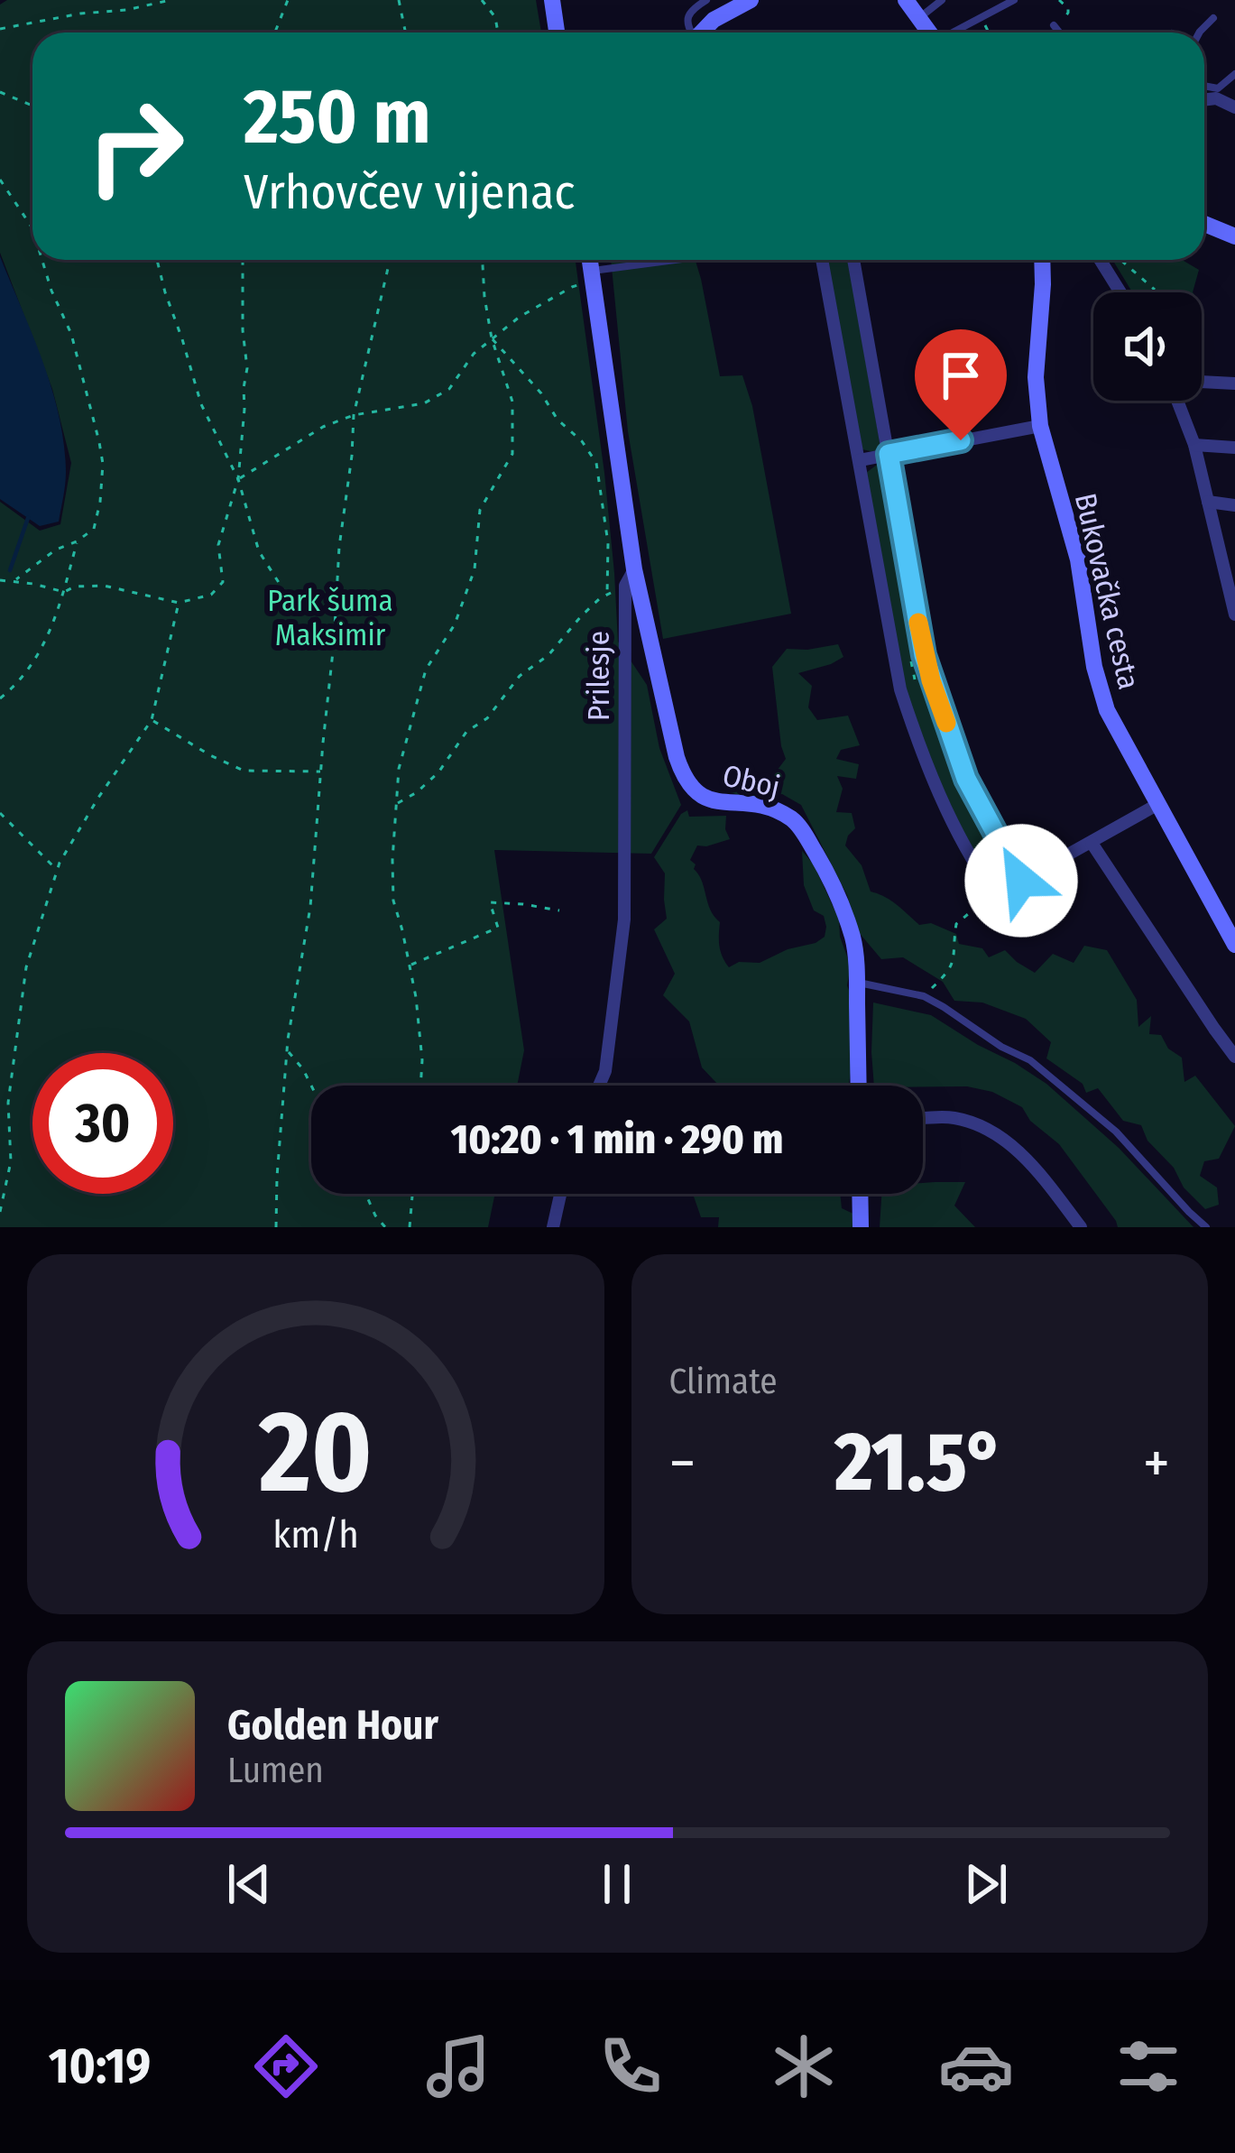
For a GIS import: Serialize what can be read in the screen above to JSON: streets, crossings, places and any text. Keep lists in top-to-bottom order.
{
  "streets": {
    "street": ["Bukovačka cesta", "Prilesje", "Oboj"]
  },
  "crossings": [
    ["Prilesje", "Oboj"]
  ],
  "parks": ["Park šuma Maksimir"],
  "page": {
    "turn": ["250 m", "Vrhovčev vijenac"],
    "limit": "30",
    "trip": "10:20 · 1 min · 290 m",
    "tile": "Climate",
    "heat": ["−", "21.5°", "+"],
    "song": ["Golden Hour", "Lumen"],
    "tabs": "10:19",
    "gauge": ["20", "km/h"]
  }
}
